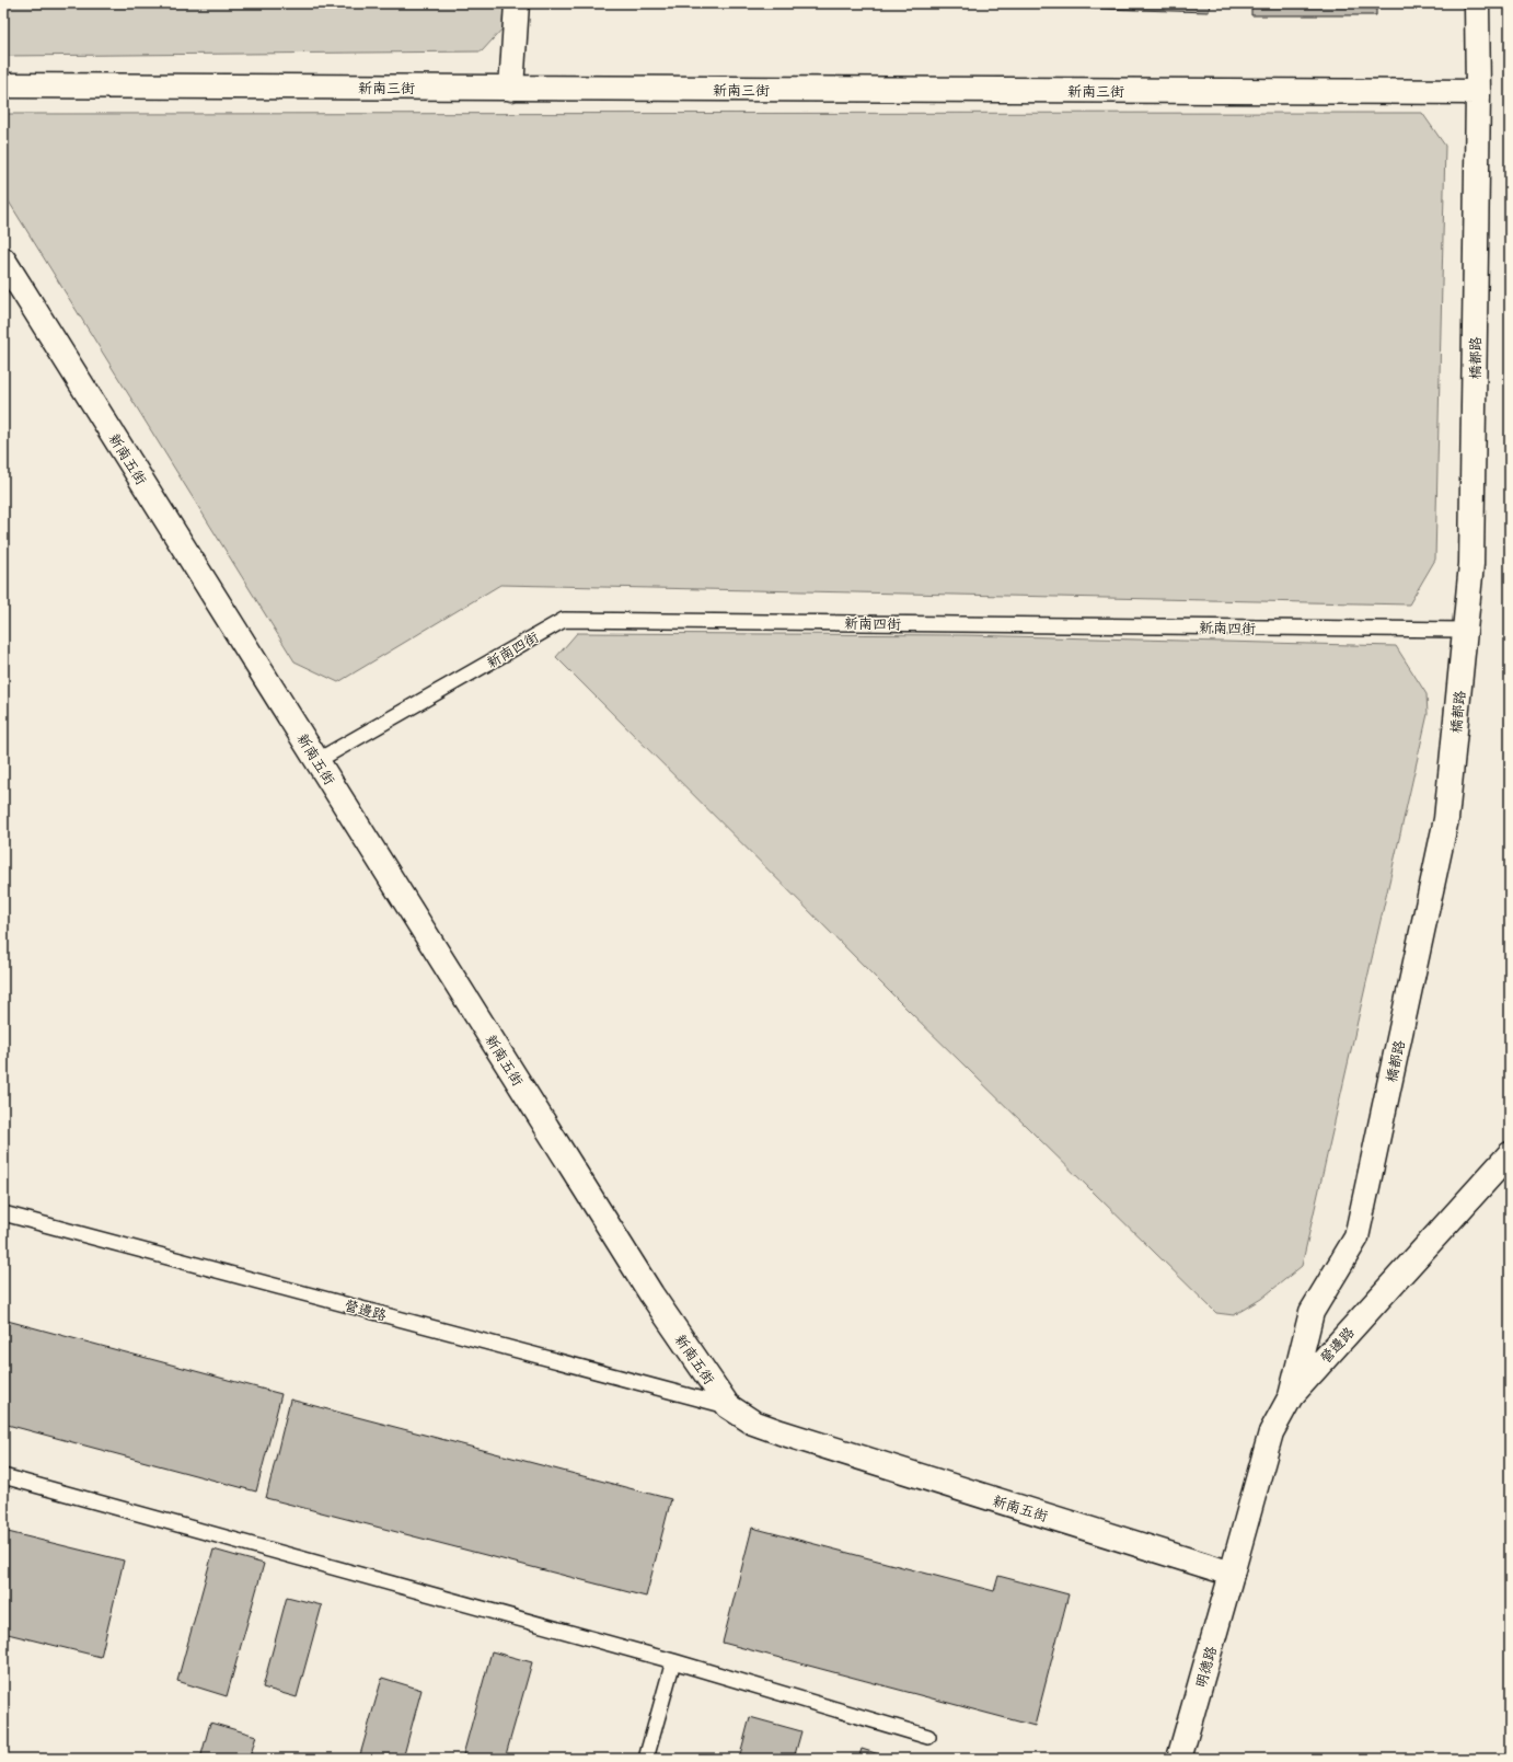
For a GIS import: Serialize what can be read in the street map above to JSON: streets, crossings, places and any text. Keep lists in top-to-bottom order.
{
  "streets": {
    "street": [
      "新南三街",
      "橋都路",
      "新南五街",
      "營邊路",
      "明德路"
    ],
    "lane": ["新南四街"]
  },
  "crossings": [
    ["新南三街", "橋都路"],
    ["橋都路", "新南四街"],
    ["橋都路", "營邊路"],
    ["新南五街", "新南四街"],
    ["新南五街", "營邊路"],
    ["新南五街", "明德路"],
    ["營邊路", "明德路"]
  ]
}
